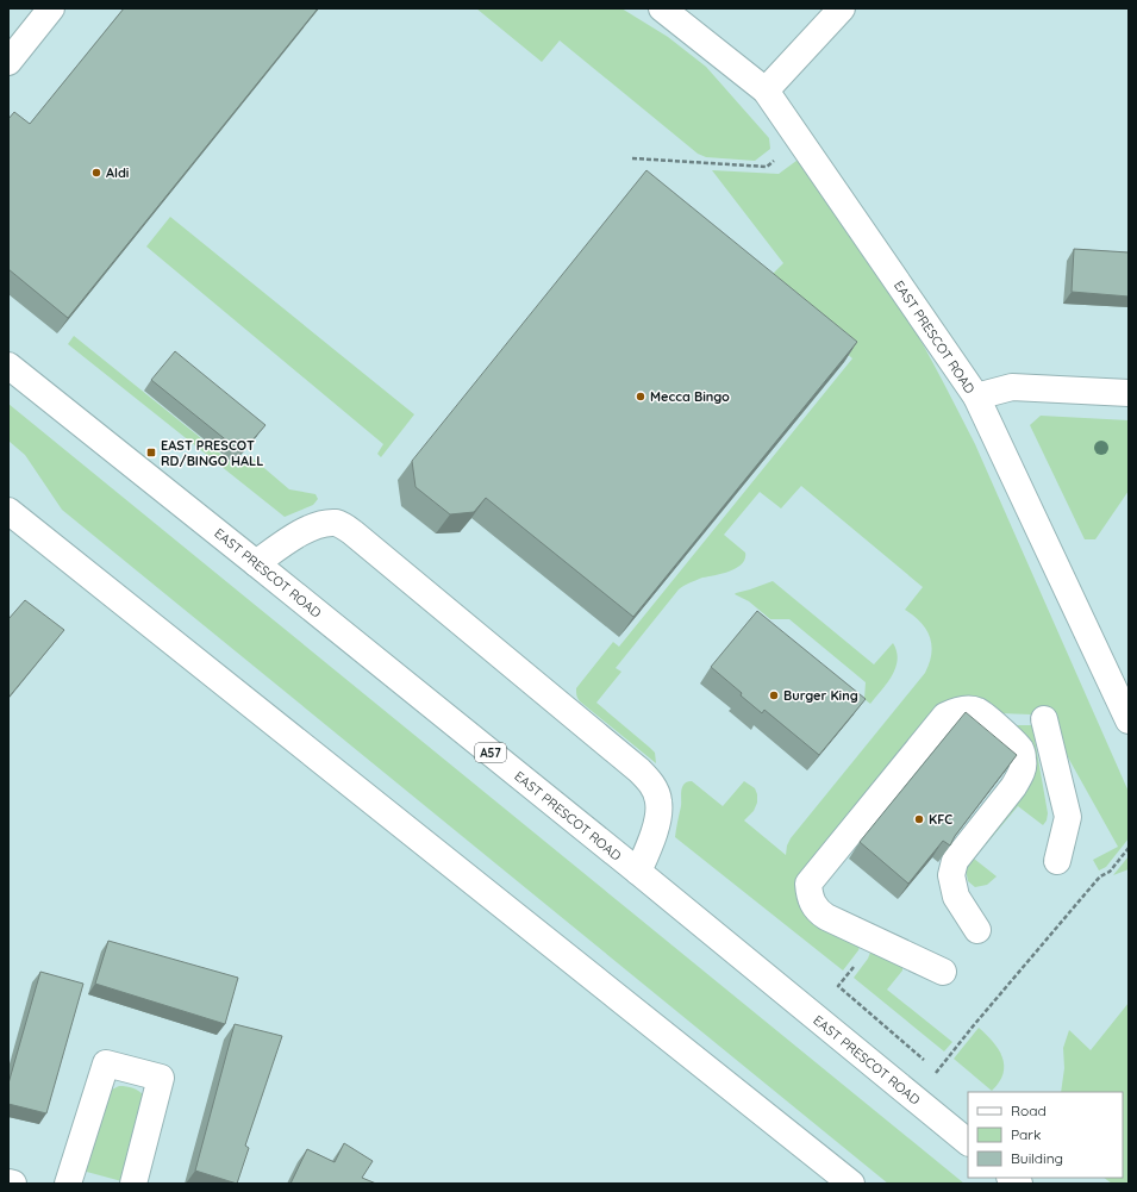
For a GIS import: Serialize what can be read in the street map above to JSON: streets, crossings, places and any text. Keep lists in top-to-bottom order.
{
  "streets": {
    "main road": ["EAST PRESCOT ROAD", "A57"]
  },
  "places": {
    "other": [
      "Aldi",
      "Mecca Bingo",
      "Burger King",
      "KFC"
    ],
    "transit": ["EAST PRESCOT RD/BINGO HALL"]
  },
  "legend": ["Road", "Park", "Building"]
}
